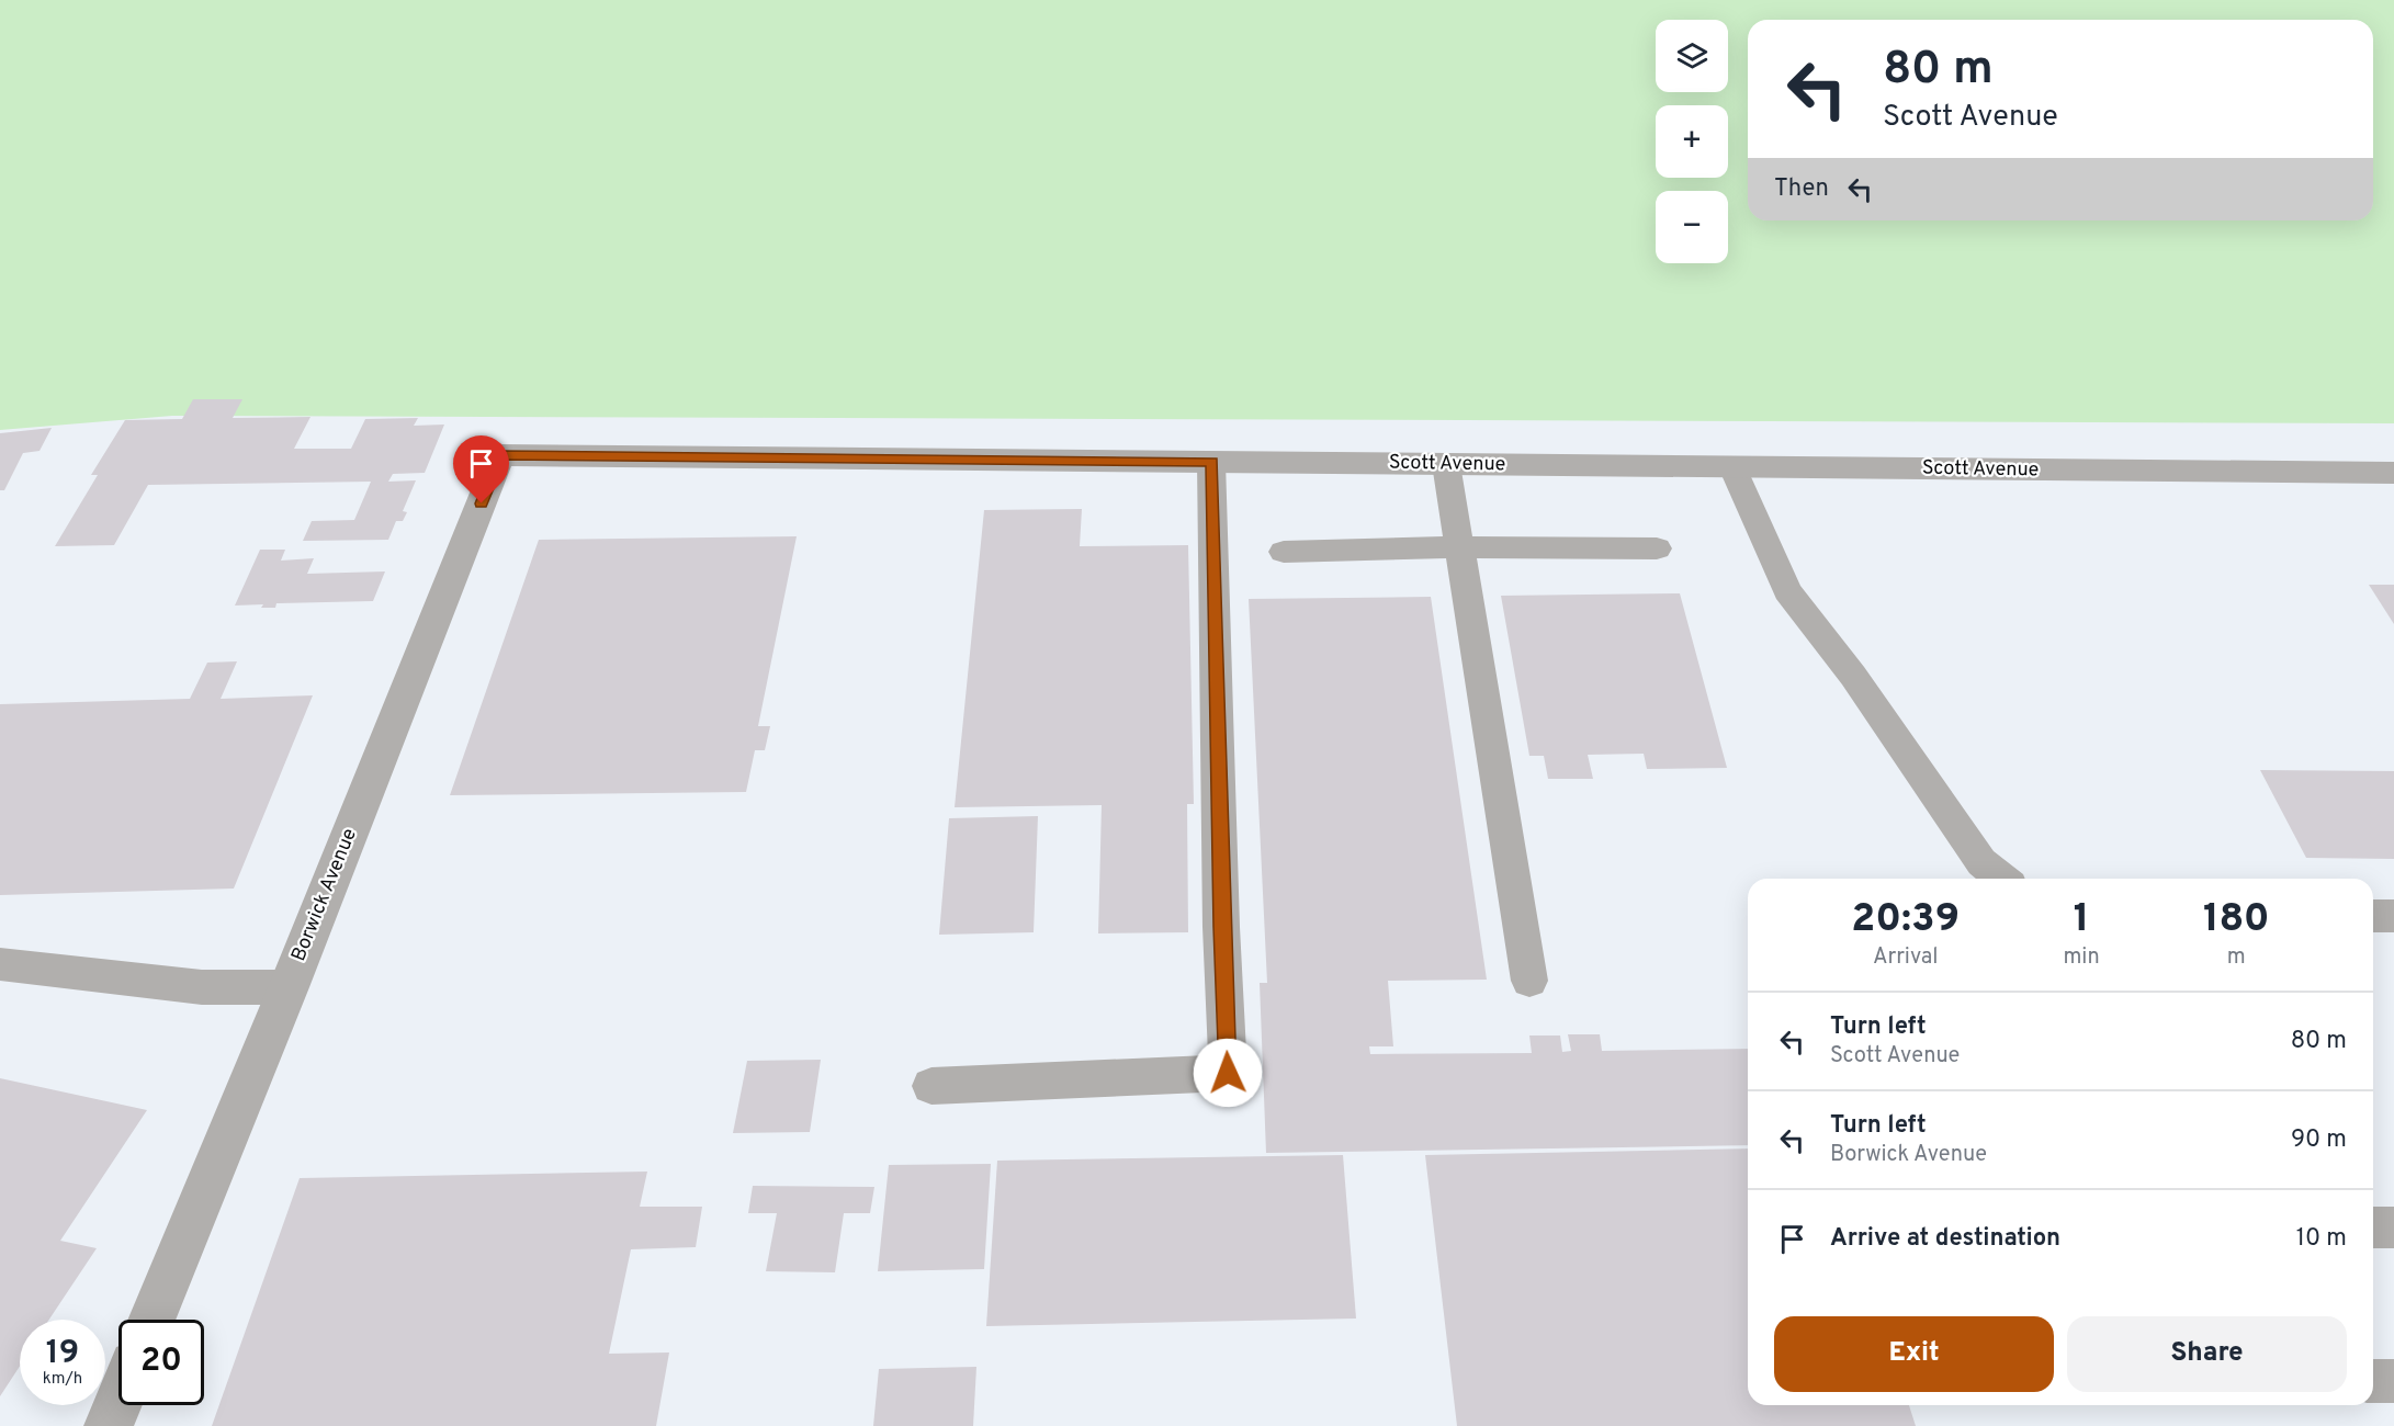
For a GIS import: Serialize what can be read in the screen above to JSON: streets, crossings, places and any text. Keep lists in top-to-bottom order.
{
  "streets": {
    "street": ["Scott Avenue", "Borwick Avenue"]
  },
  "crossings": [
    ["Scott Avenue", "Borwick Avenue"]
  ],
  "page": {
    "map_buttons": ["+", "−"],
    "turn": ["80 m", "Scott Avenue"],
    "then": "Then",
    "eta": [
      "20:39",
      "Arrival",
      "1",
      "min",
      "180",
      "m"
    ],
    "list": [
      {
        "name": "Turn left",
        "note": "Scott Avenue",
        "value": "80 m"
      },
      {
        "name": "Turn left",
        "note": "Borwick Avenue",
        "value": "90 m"
      },
      {
        "name": "Arrive at destination",
        "value": "10 m"
      }
    ],
    "buttons": ["Exit", "Share"],
    "speed": "19 km/h",
    "limit": "20"
  }
}
